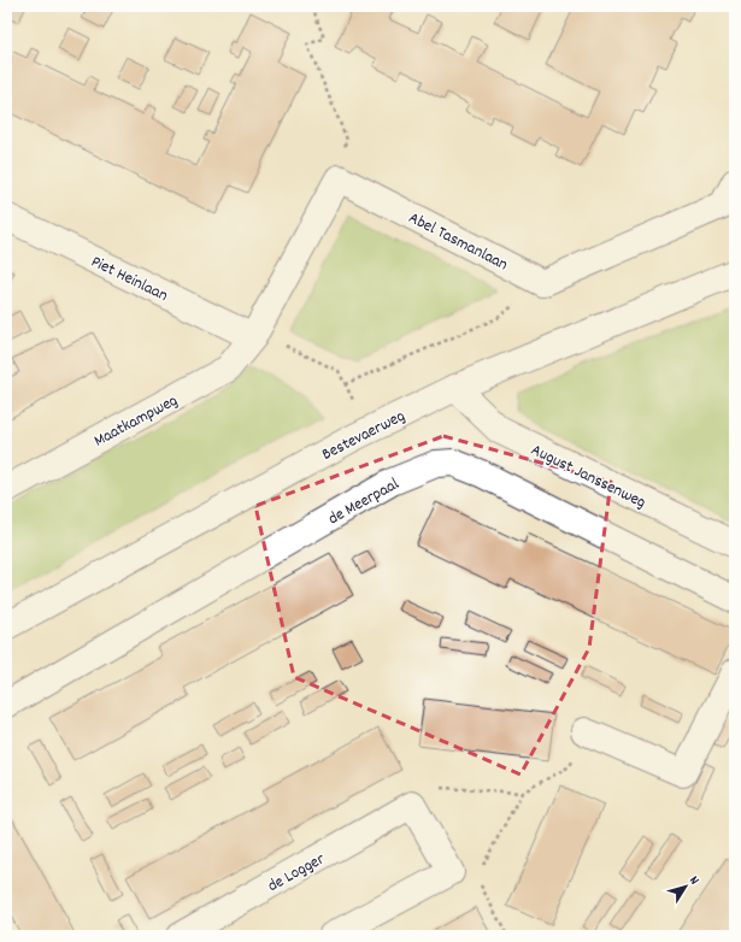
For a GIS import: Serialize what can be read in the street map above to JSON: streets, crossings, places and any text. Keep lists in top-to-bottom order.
{
  "streets": {
    "street": [
      "Abel Tasmanlaan",
      "Piet Heinlaan",
      "Maatkampweg",
      "Bestevaerweg",
      "August Janssenweg",
      "de Meerpaal",
      "de Logger"
    ]
  },
  "crossings": [
    ["Piet Heinlaan", "Maatkampweg"],
    ["Bestevaerweg", "August Janssenweg"]
  ],
  "north": "top right"
}
